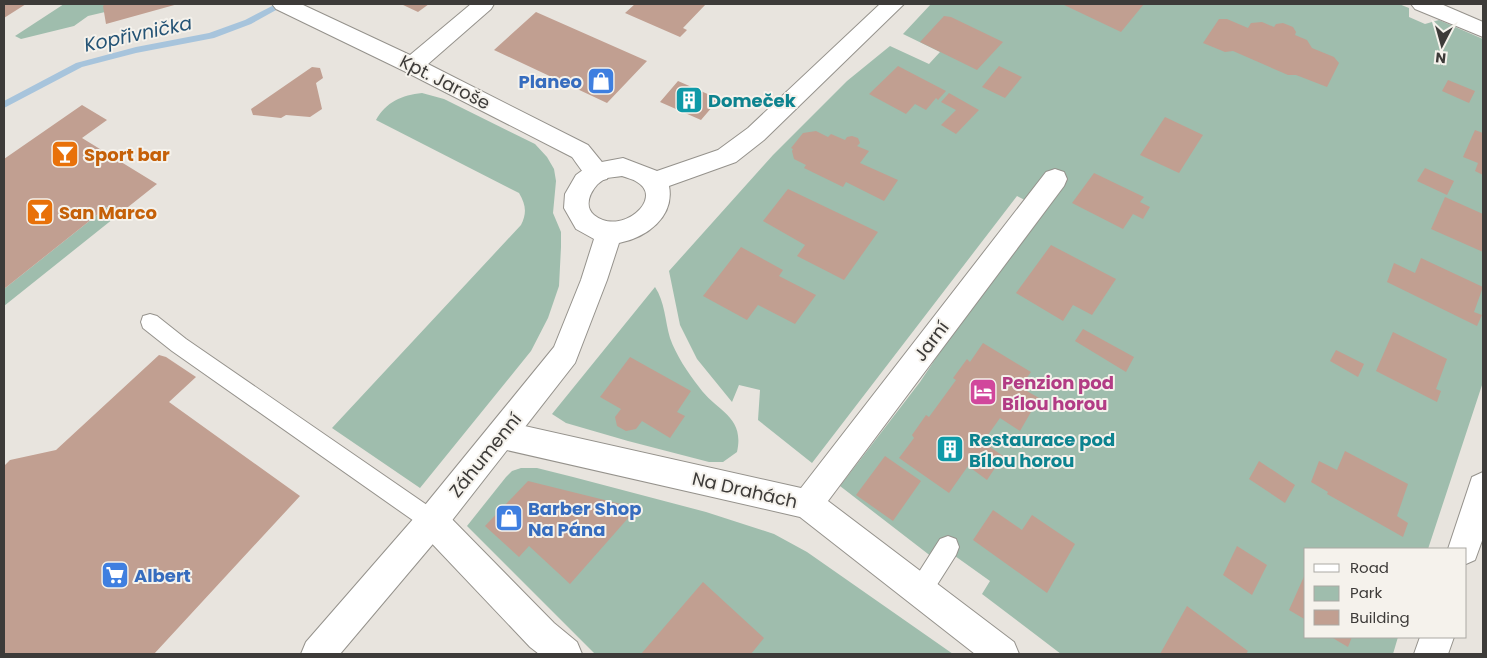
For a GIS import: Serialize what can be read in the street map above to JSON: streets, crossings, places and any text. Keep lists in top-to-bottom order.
{
  "streets": {
    "street": [
      "Kpt. Jaroše",
      "Jarní",
      "Záhumenní",
      "Na Drahách"
    ]
  },
  "crossings": [
    ["Kpt. Jaroše", "Záhumenní"],
    ["Jarní", "Na Drahách"],
    ["Záhumenní", "Na Drahách"]
  ],
  "water": ["Kopřivnička"],
  "places": {
    "shop": ["Planeo", "Barber Shop Na Pána"],
    "building": ["Domeček", "Restaurace pod Bílou horou"],
    "bar": ["Sport bar", "San Marco"],
    "hotel": ["Penzion pod Bílou horou"],
    "supermarket": ["Albert"]
  },
  "legend": ["Road", "Park", "Building"],
  "north": "bottom"
}
